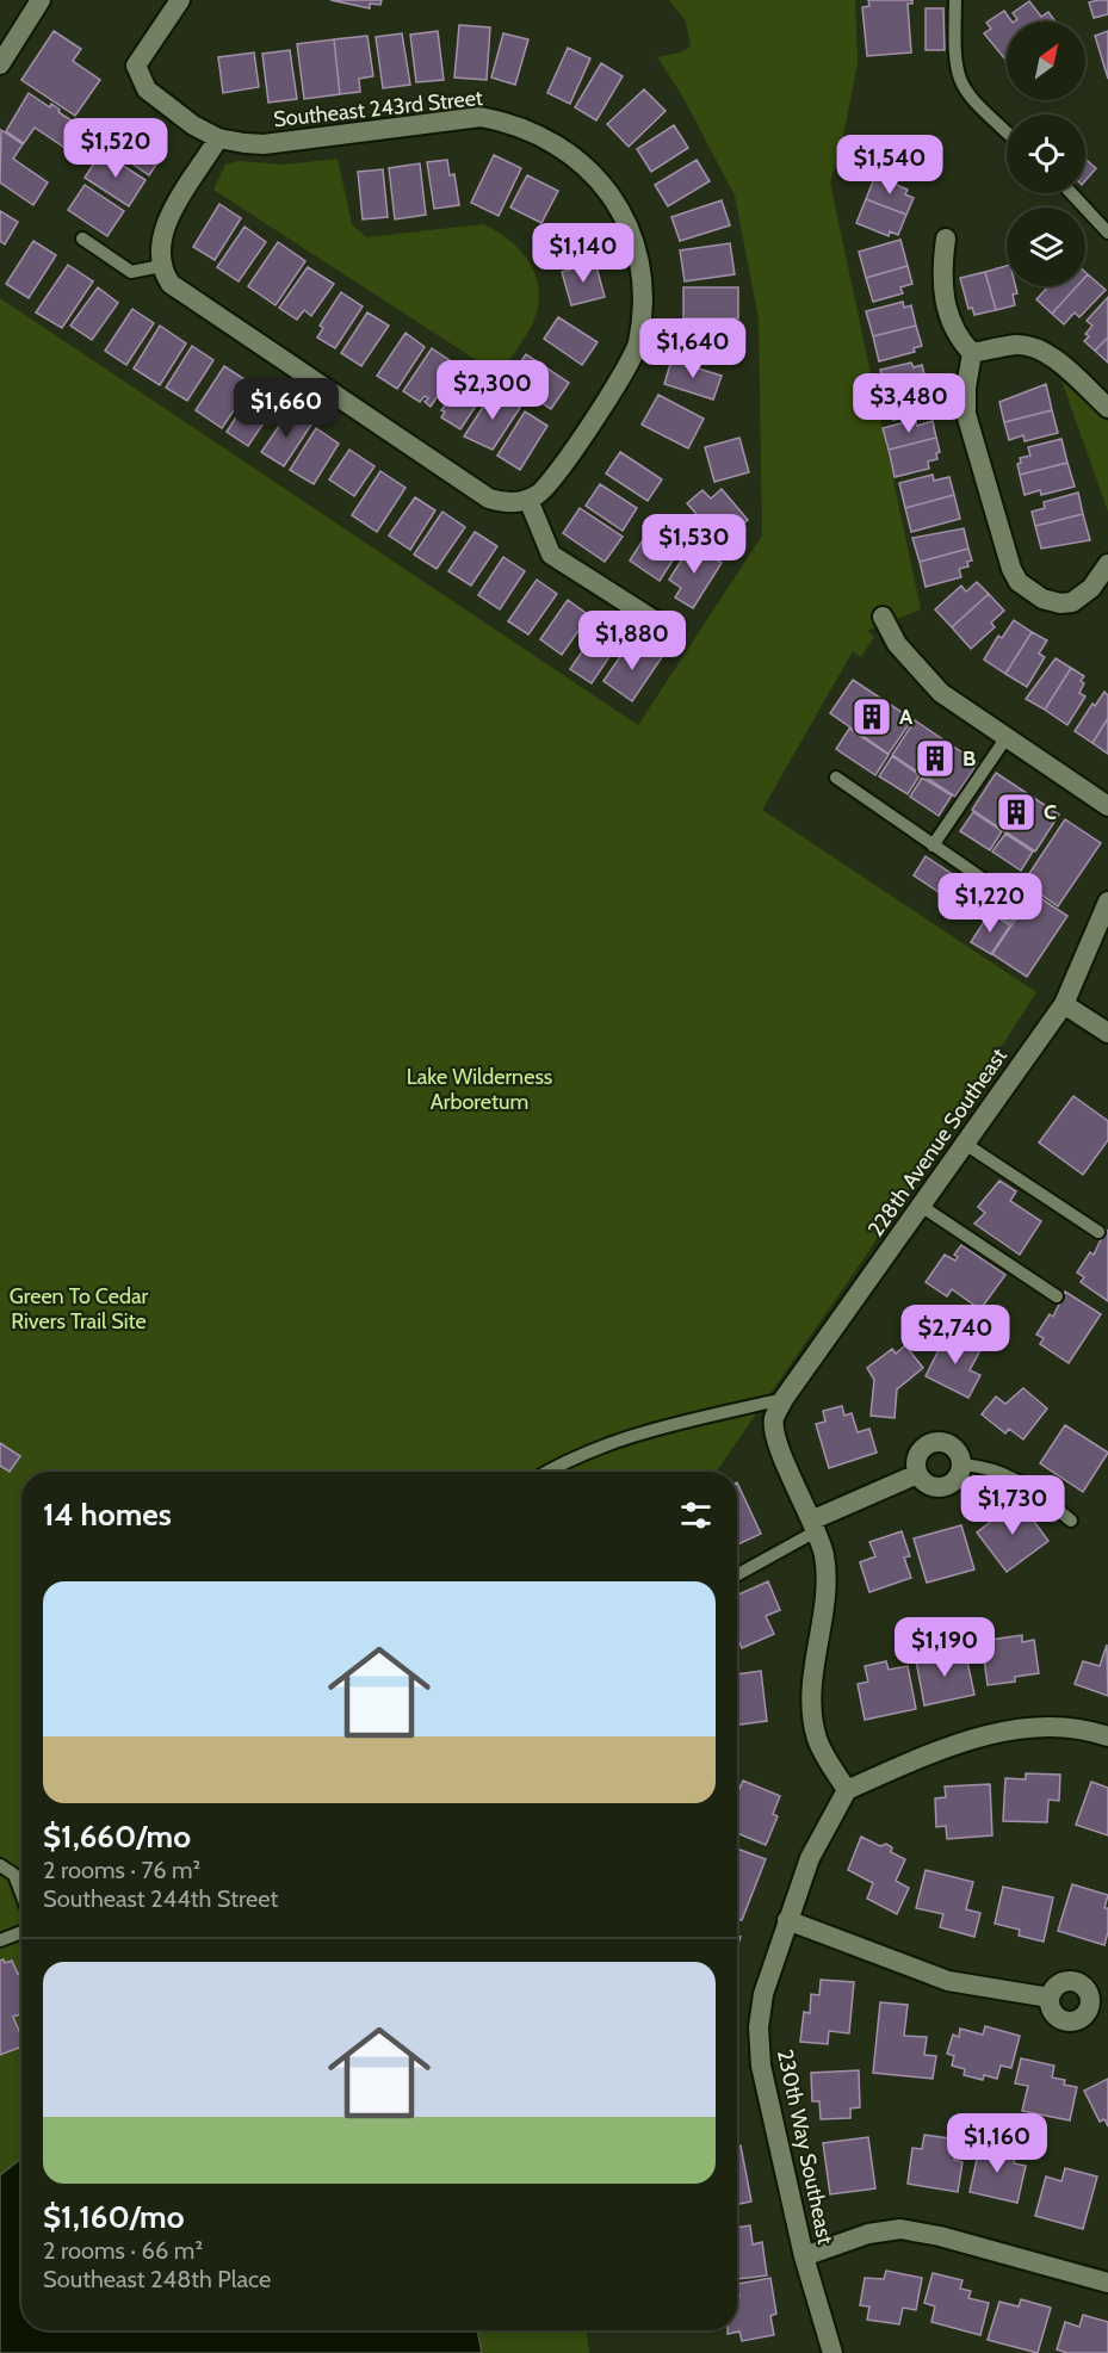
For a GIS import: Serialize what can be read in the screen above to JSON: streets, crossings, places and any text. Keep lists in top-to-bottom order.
{
  "streets": {
    "street": ["Southeast 243rd Street", "228th Avenue Southeast", "230th Way Southeast"]
  },
  "parks": ["Lake Wilderness Arboretum", "Green To Cedar Rivers Trail Site"],
  "places": {
    "building": ["A", "B", "C"]
  },
  "north": "top right",
  "page": {
    "price": [
      "$1,520",
      "$1,540",
      "$1,140",
      "$1,640",
      "$2,300",
      "$3,480",
      "$1,660",
      "$1,530",
      "$1,880",
      "$1,220",
      "$2,740",
      "$1,730",
      "$1,190",
      "$1,160"
    ],
    "heading": "14 homes",
    "list": [
      {
        "name": "$1,660/mo",
        "note": "2 rooms · 76 m² · Southeast 244th Street"
      },
      {
        "name": "$1,160/mo",
        "note": "2 rooms · 66 m² · Southeast 248th Place"
      }
    ]
  }
}
